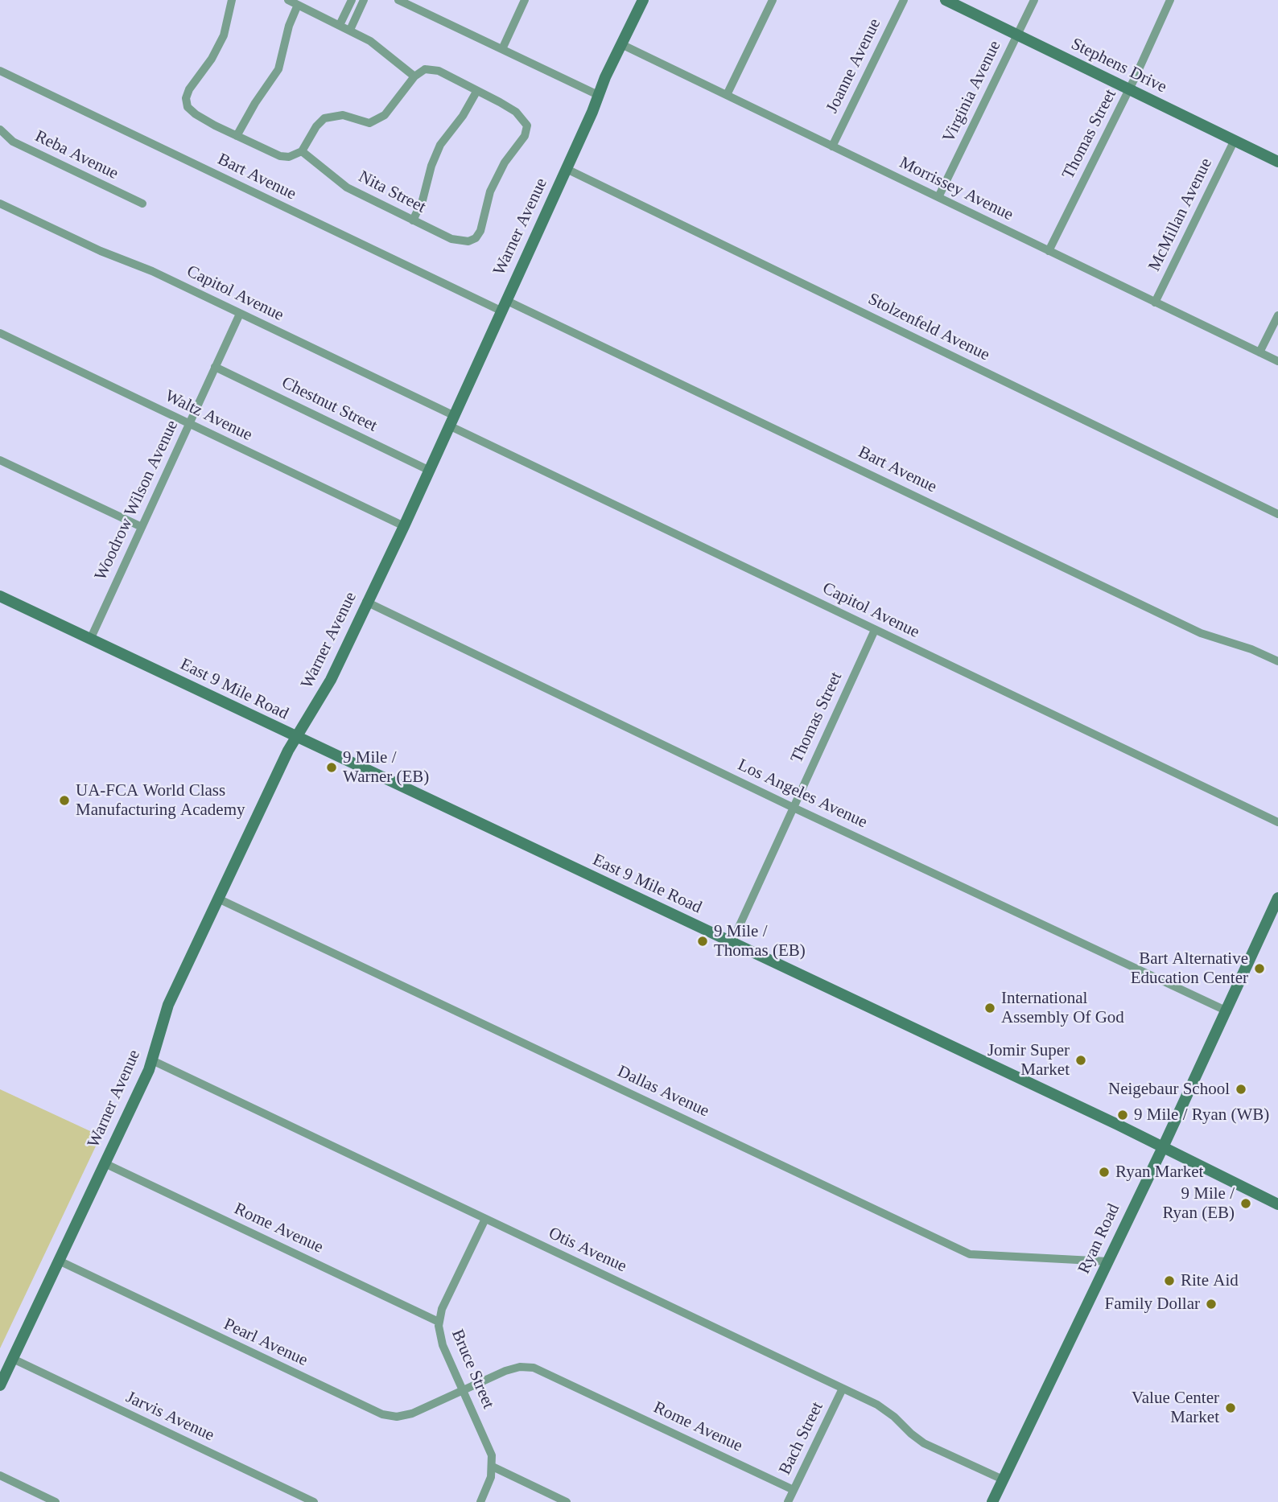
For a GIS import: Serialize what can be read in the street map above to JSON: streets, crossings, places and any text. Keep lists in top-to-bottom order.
{
  "streets": {
    "main road": [
      "Stephens Drive",
      "Warner Avenue",
      "East 9 Mile Road",
      "Ryan Road"
    ],
    "street": [
      "Joanne Avenue",
      "Virginia Avenue",
      "Thomas Street",
      "Reba Avenue",
      "Bart Avenue",
      "Morrissey Avenue",
      "Nita Street",
      "McMillan Avenue",
      "Capitol Avenue",
      "Stolzenfeld Avenue",
      "Chestnut Street",
      "Waltz Avenue",
      "Woodrow Wilson Avenue",
      "Los Angeles Avenue",
      "Dallas Avenue",
      "Rome Avenue",
      "Otis Avenue",
      "Pearl Avenue",
      "Bruce Street",
      "Jarvis Avenue",
      "Bach Street"
    ]
  },
  "crossings": [
    ["Joanne Avenue", "Morrissey Avenue"],
    ["Stephens Drive", "Virginia Avenue"],
    ["Stephens Drive", "Thomas Street"],
    ["Stephens Drive", "McMillan Avenue"],
    ["Virginia Avenue", "Morrissey Avenue"],
    ["Thomas Street", "Morrissey Avenue"],
    ["Thomas Street", "Capitol Avenue"],
    ["Thomas Street", "East 9 Mile Road"],
    ["Thomas Street", "Los Angeles Avenue"],
    ["Bart Avenue", "Warner Avenue"],
    ["Morrissey Avenue", "McMillan Avenue"],
    ["Morrissey Avenue", "Warner Avenue"],
    ["Warner Avenue", "Capitol Avenue"],
    ["Warner Avenue", "Stolzenfeld Avenue"],
    ["Warner Avenue", "Chestnut Street"],
    ["Warner Avenue", "Waltz Avenue"],
    ["Warner Avenue", "East 9 Mile Road"],
    ["Warner Avenue", "Los Angeles Avenue"],
    ["Warner Avenue", "Dallas Avenue"],
    ["Warner Avenue", "Rome Avenue"],
    ["Warner Avenue", "Otis Avenue"],
    ["Warner Avenue", "Pearl Avenue"],
    ["Warner Avenue", "Jarvis Avenue"],
    ["Capitol Avenue", "Woodrow Wilson Avenue"],
    ["Chestnut Street", "Woodrow Wilson Avenue"],
    ["Waltz Avenue", "Woodrow Wilson Avenue"],
    ["Woodrow Wilson Avenue", "East 9 Mile Road"],
    ["East 9 Mile Road", "Ryan Road"],
    ["Los Angeles Avenue", "Ryan Road"],
    ["Dallas Avenue", "Ryan Road"],
    ["Rome Avenue", "Pearl Avenue"],
    ["Rome Avenue", "Bruce Street"],
    ["Rome Avenue", "Bach Street"],
    ["Ryan Road", "Otis Avenue"],
    ["Otis Avenue", "Bruce Street"],
    ["Otis Avenue", "Bach Street"],
    ["Pearl Avenue", "Bruce Street"]
  ],
  "places": [
    "9 Mile / Warner (EB)",
    "UA-FCA World Class Manufacturing Academy",
    "9 Mile / Thomas (EB)",
    "Bart Alternative Education Center",
    "International Assembly Of God",
    "Jomir Super Market",
    "Neigebaur School",
    "9 Mile / Ryan (WB)",
    "Ryan Market",
    "9 Mile / Ryan (EB)",
    "Rite Aid",
    "Family Dollar",
    "Value Center Market"
  ]
}
